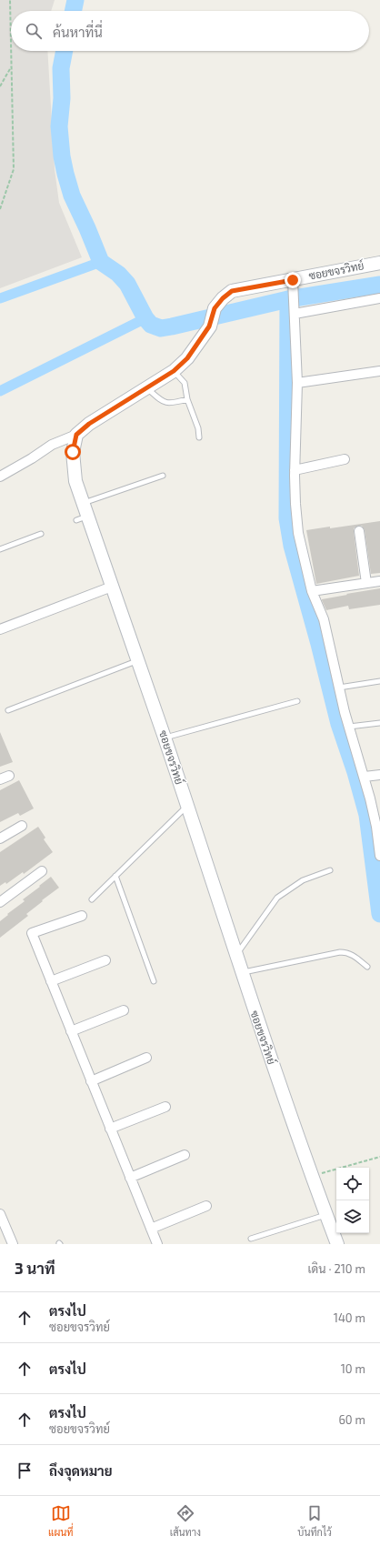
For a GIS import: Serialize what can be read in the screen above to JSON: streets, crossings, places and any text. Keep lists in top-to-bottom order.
{
  "streets": {
    "street": ["ซอยขจรวิทย์"]
  },
  "page": {
    "search": "ค้นหาที่นี่",
    "heading": ["3 นาที", "เดิน · 210 m"],
    "list": [
      ["ตรงไป", "ซอยขจรวิทย์", "140 m"],
      ["ตรงไป", "10 m"],
      ["ตรงไป", "ซอยขจรวิทย์", "60 m"],
      "ถึงจุดหมาย"
    ],
    "nav": ["แผนที่", "เส้นทาง", "บันทึกไว้"]
  }
}
